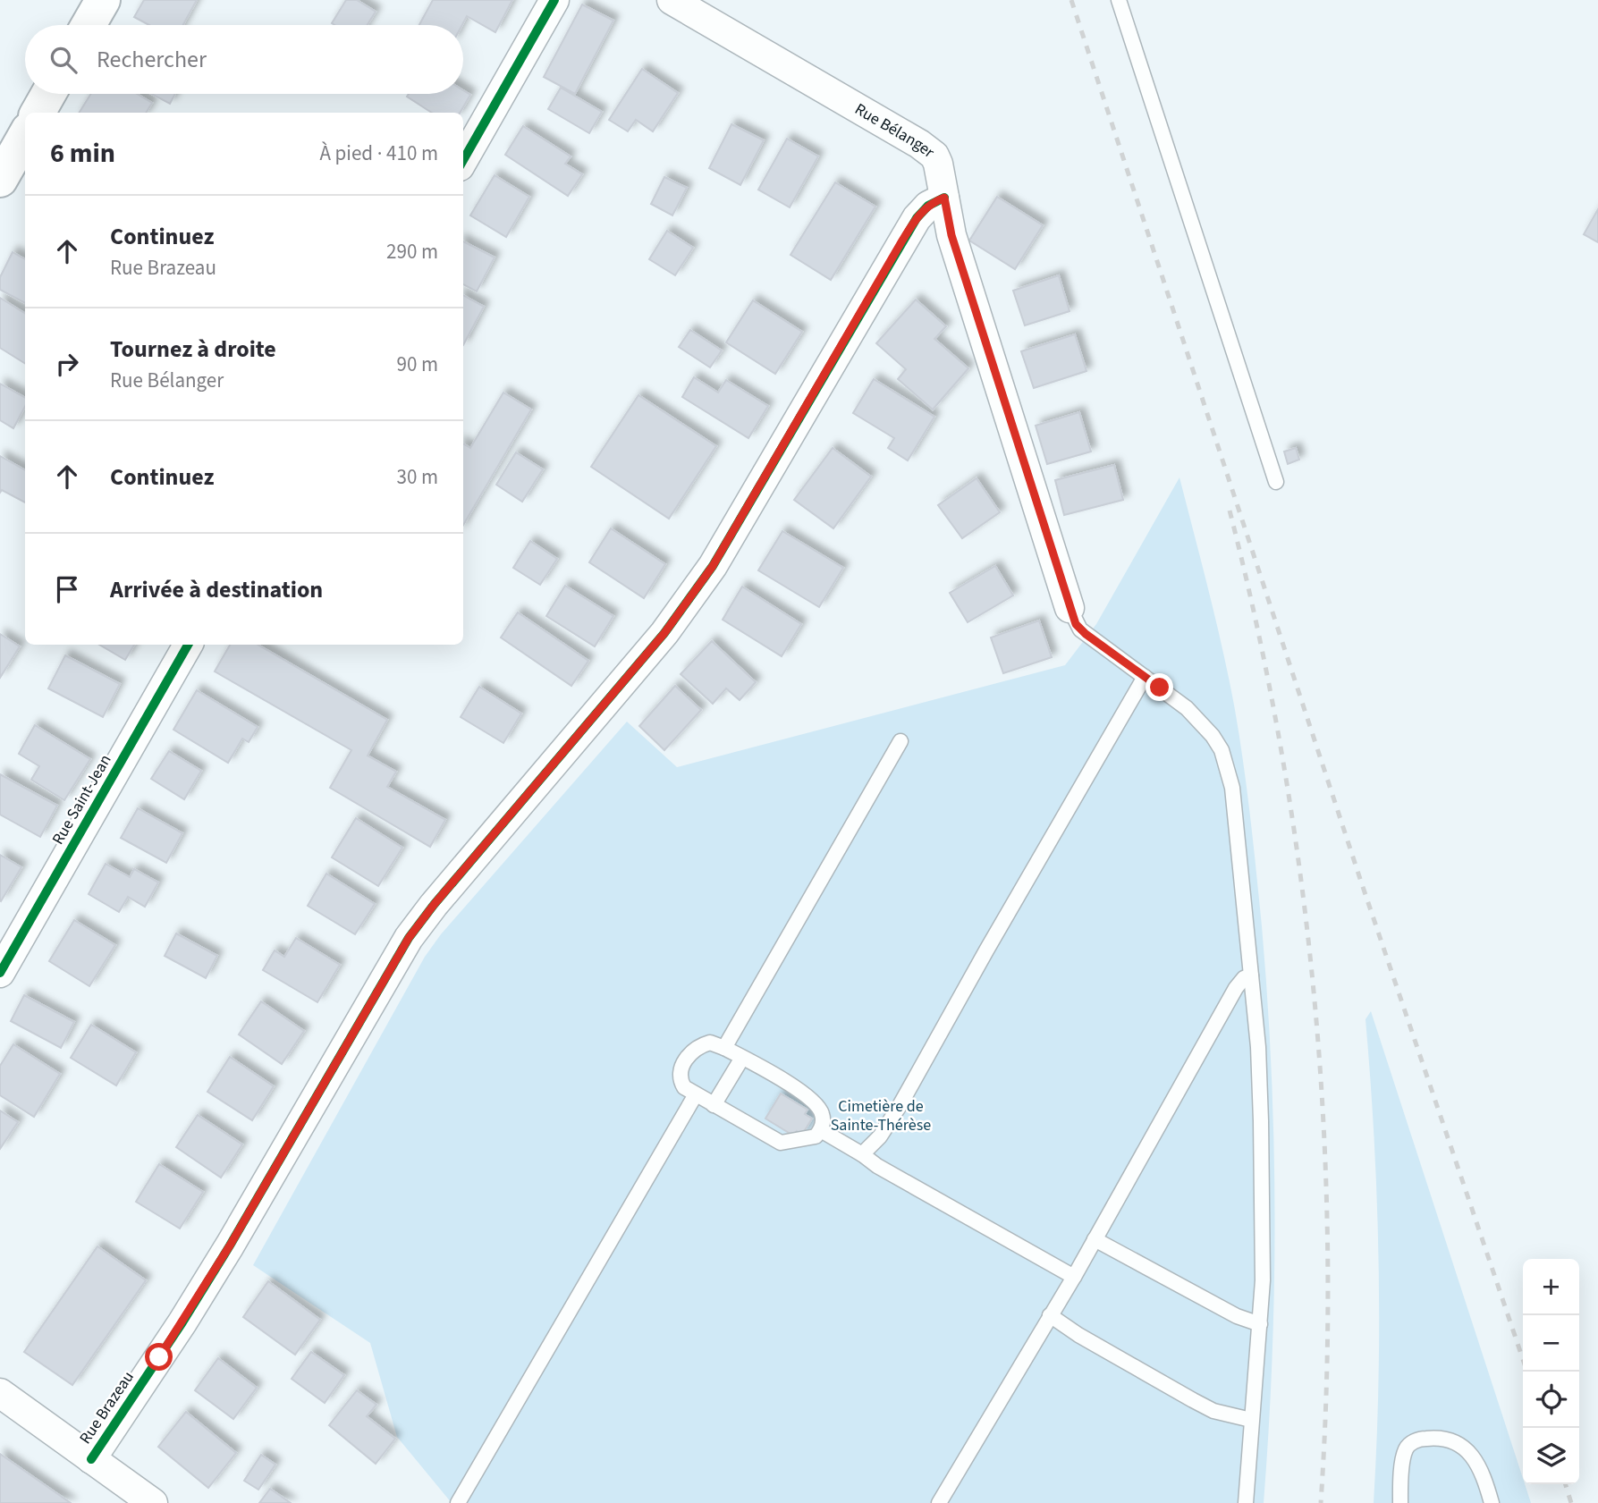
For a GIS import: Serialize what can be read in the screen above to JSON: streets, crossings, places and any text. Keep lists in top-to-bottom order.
{
  "streets": {
    "street": ["Rue Bélanger", "Rue Saint-Jean", "Rue Brazeau"]
  },
  "crossings": [
    ["Rue Bélanger", "Rue Brazeau"]
  ],
  "parks": ["Cimetière de Sainte-Thérèse"],
  "page": {
    "search": "Rechercher",
    "heading": ["6 min", "À pied · 410 m"],
    "list": [
      ["Continuez", "Rue Brazeau", "290 m"],
      ["Tournez à droite", "Rue Bélanger", "90 m"],
      ["Continuez", "30 m"],
      "Arrivée à destination"
    ],
    "map_buttons": ["+", "−"]
  }
}
